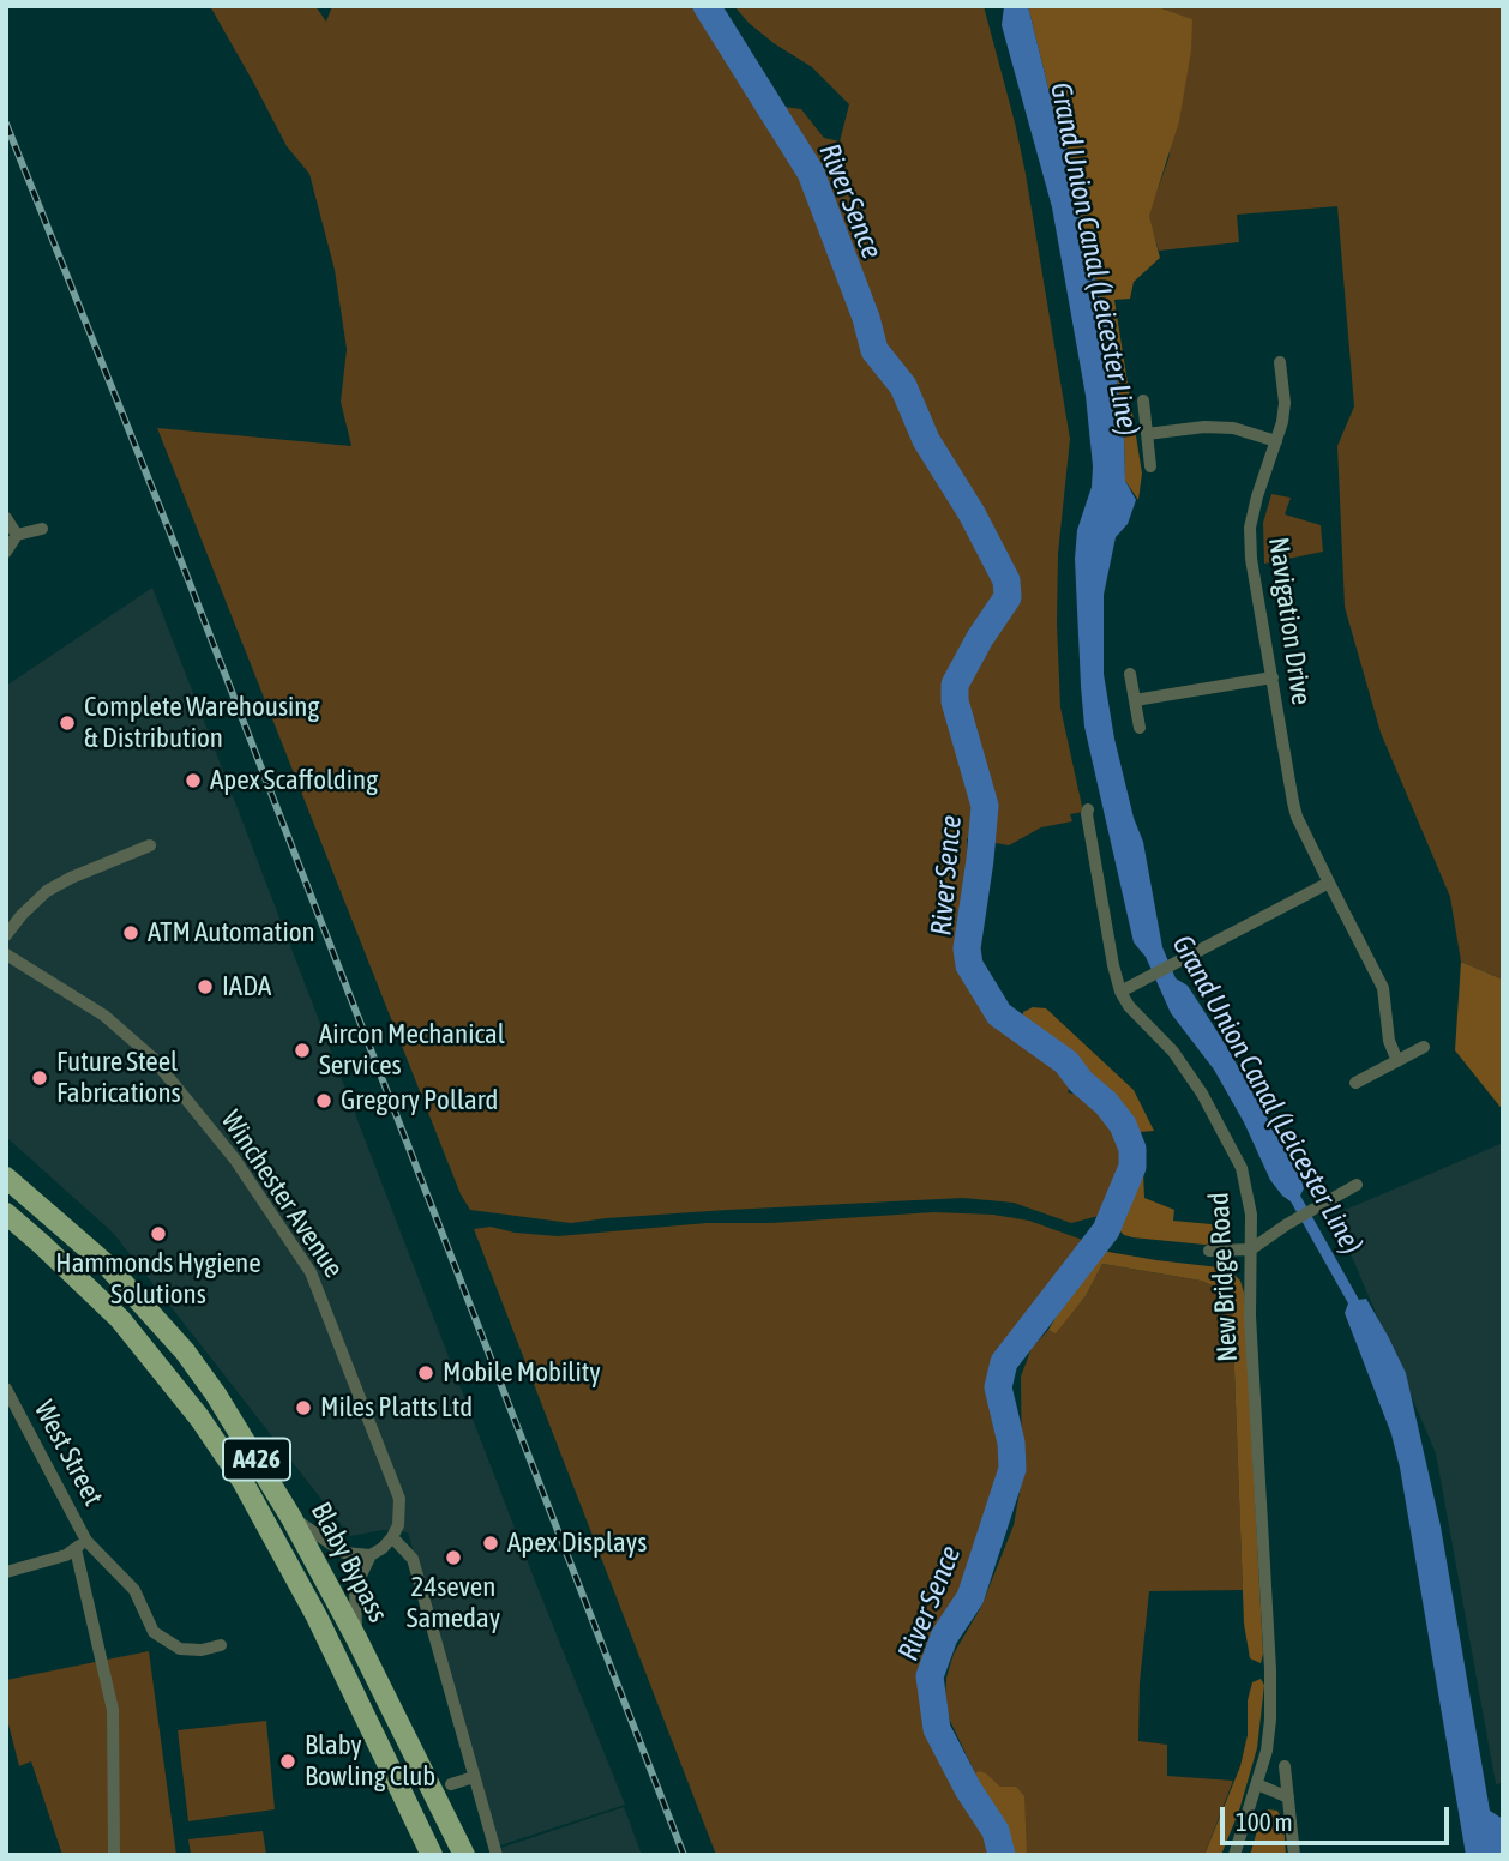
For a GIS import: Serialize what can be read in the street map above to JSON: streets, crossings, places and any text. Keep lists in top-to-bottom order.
{
  "streets": {
    "main road": ["A426", "Blaby Bypass"],
    "street": [
      "Navigation Drive",
      "Winchester Avenue",
      "New Bridge Road",
      "West Street"
    ]
  },
  "water": ["River Sence", "Grand Union Canal (Leicester Line)"],
  "places": [
    "Complete Warehousing & Distribution",
    "Apex Scaffolding",
    "ATM Automation",
    "IADA",
    "Aircon Mechanical Services",
    "Future Steel Fabrications",
    "Gregory Pollard",
    "Hammonds Hygiene Solutions",
    "Mobile Mobility",
    "Miles Platts Ltd",
    "Apex Displays",
    "24seven Sameday",
    "Blaby Bowling Club"
  ],
  "scale_bar": "100 m"
}
